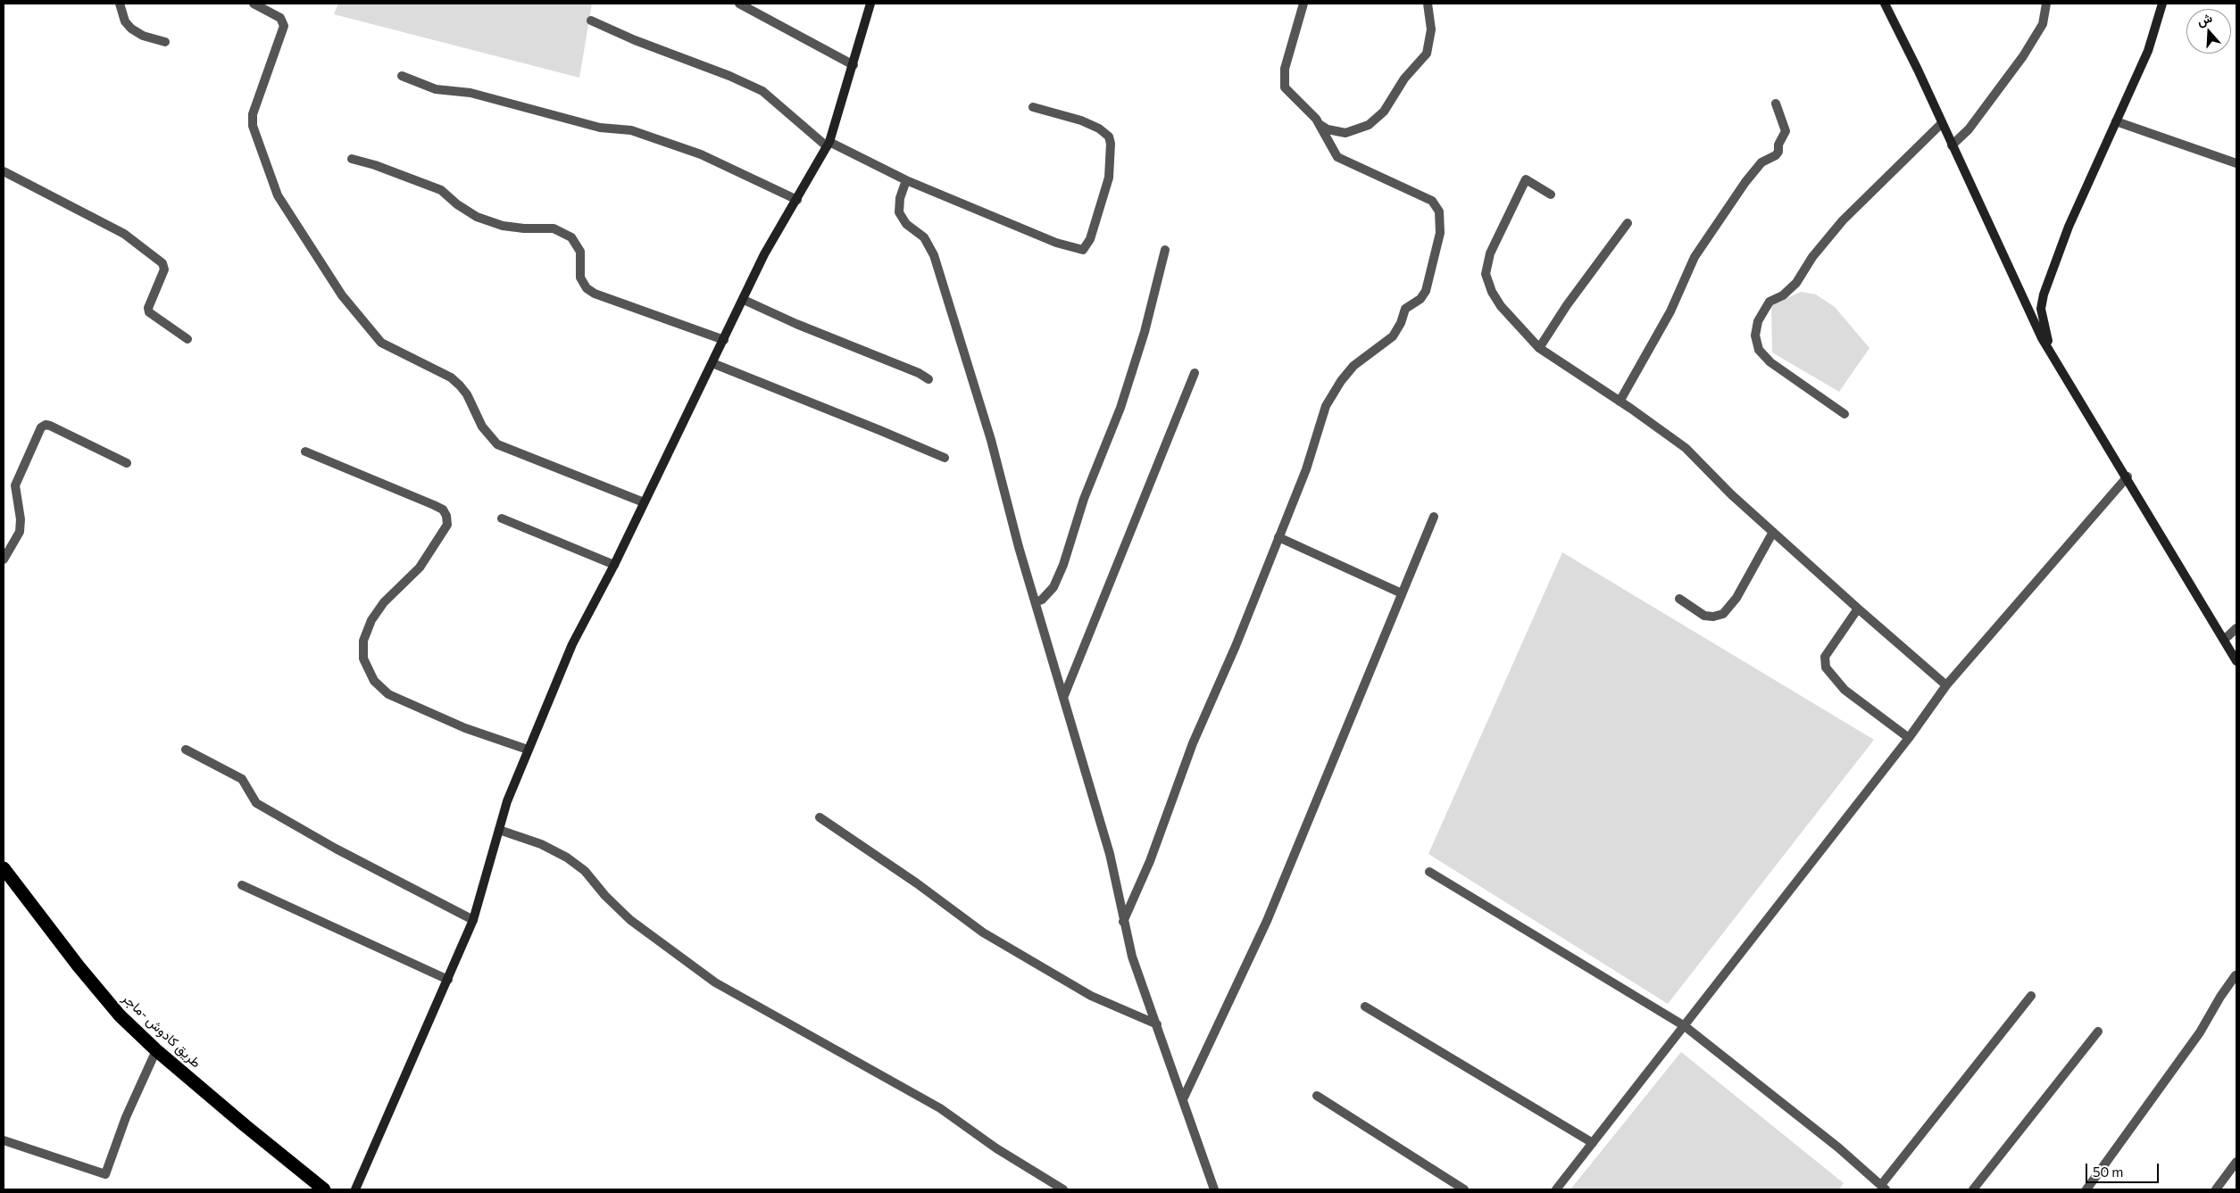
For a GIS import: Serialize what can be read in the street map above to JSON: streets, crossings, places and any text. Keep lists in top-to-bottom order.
{
  "streets": {
    "highway": ["طريق كادوش -ماجر"]
  },
  "scale_bar": "50 m",
  "north": "top"
}
